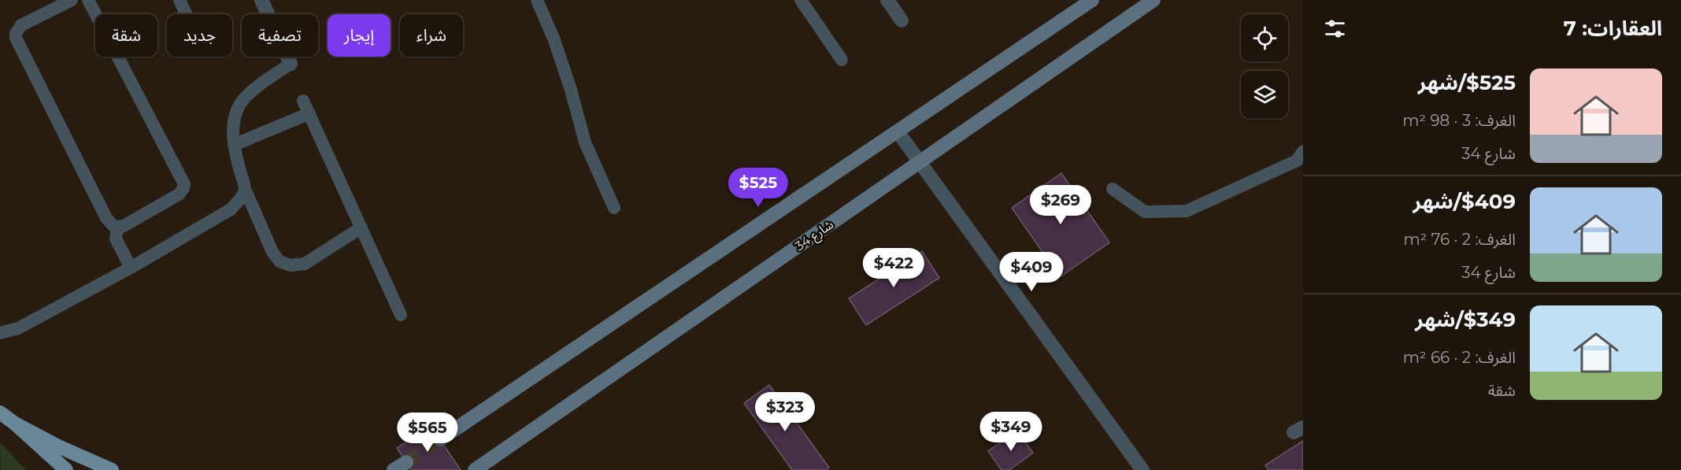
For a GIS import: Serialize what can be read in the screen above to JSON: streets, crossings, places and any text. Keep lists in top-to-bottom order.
{
  "streets": {
    "main road": ["شارع 34"]
  },
  "page": {
    "heading": "العقارات: 7",
    "chip": [
      "شراء",
      "إيجار",
      "تصفية",
      "جديد",
      "شقة"
    ],
    "list": [
      {
        "name": "$525/شهر",
        "note": "الغرف: 3 · 98 m² · شارع 34"
      },
      {
        "name": "$409/شهر",
        "note": "الغرف: 2 · 76 m² · شارع 34"
      },
      {
        "name": "$349/شهر",
        "note": "الغرف: 2 · 66 m² · شقة"
      }
    ],
    "price": [
      "$525",
      "$269",
      "$422",
      "$409",
      "$323",
      "$349",
      "$565"
    ]
  }
}
